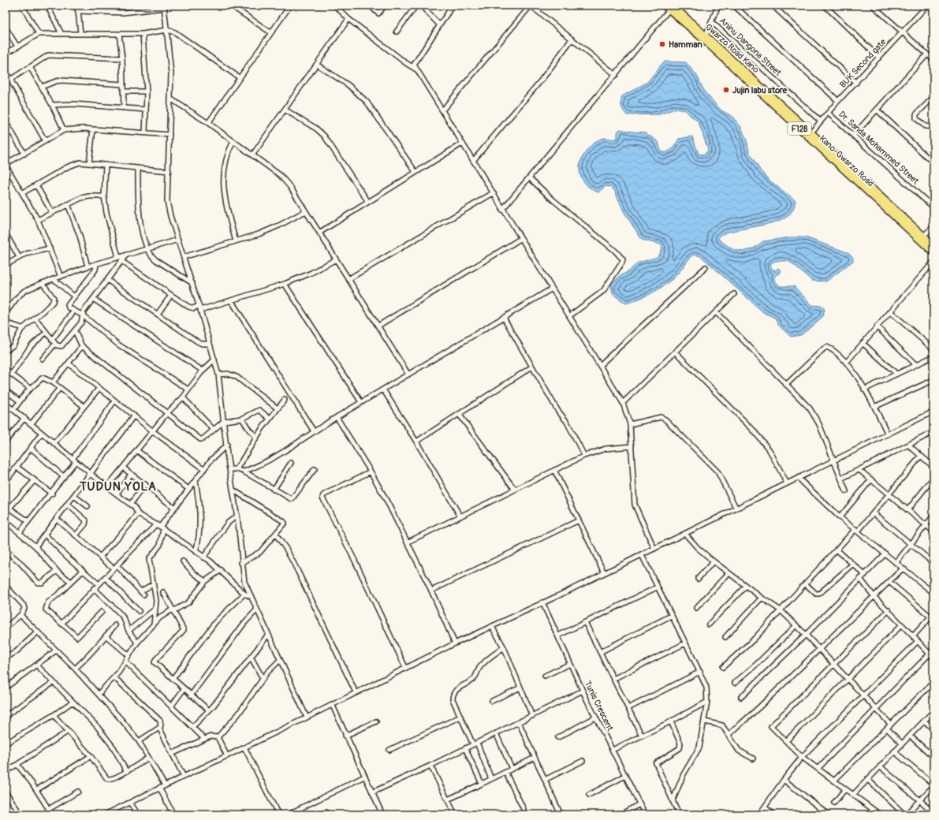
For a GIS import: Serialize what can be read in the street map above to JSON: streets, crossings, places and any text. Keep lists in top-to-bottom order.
{
  "streets": {
    "main road": ["Gwarzo Road Kano", "F128", "Kano-Gwarzo Road"],
    "street": [
      "Aninu Dangona Street",
      "BUK Second gate",
      "Dr. Sanda Mohammed Street",
      "Tunis Crescent"
    ]
  },
  "crossings": [
    ["Aninu Dangona Street", "BUK Second gate"],
    ["Gwarzo Road Kano", "BUK Second gate"],
    ["Gwarzo Road Kano", "Kano-Gwarzo Road"],
    ["BUK Second gate", "Dr. Sanda Mohammed Street"]
  ],
  "districts": ["TUDUN YOLA"],
  "places": ["Hamman", "Jujin labu store"]
}
